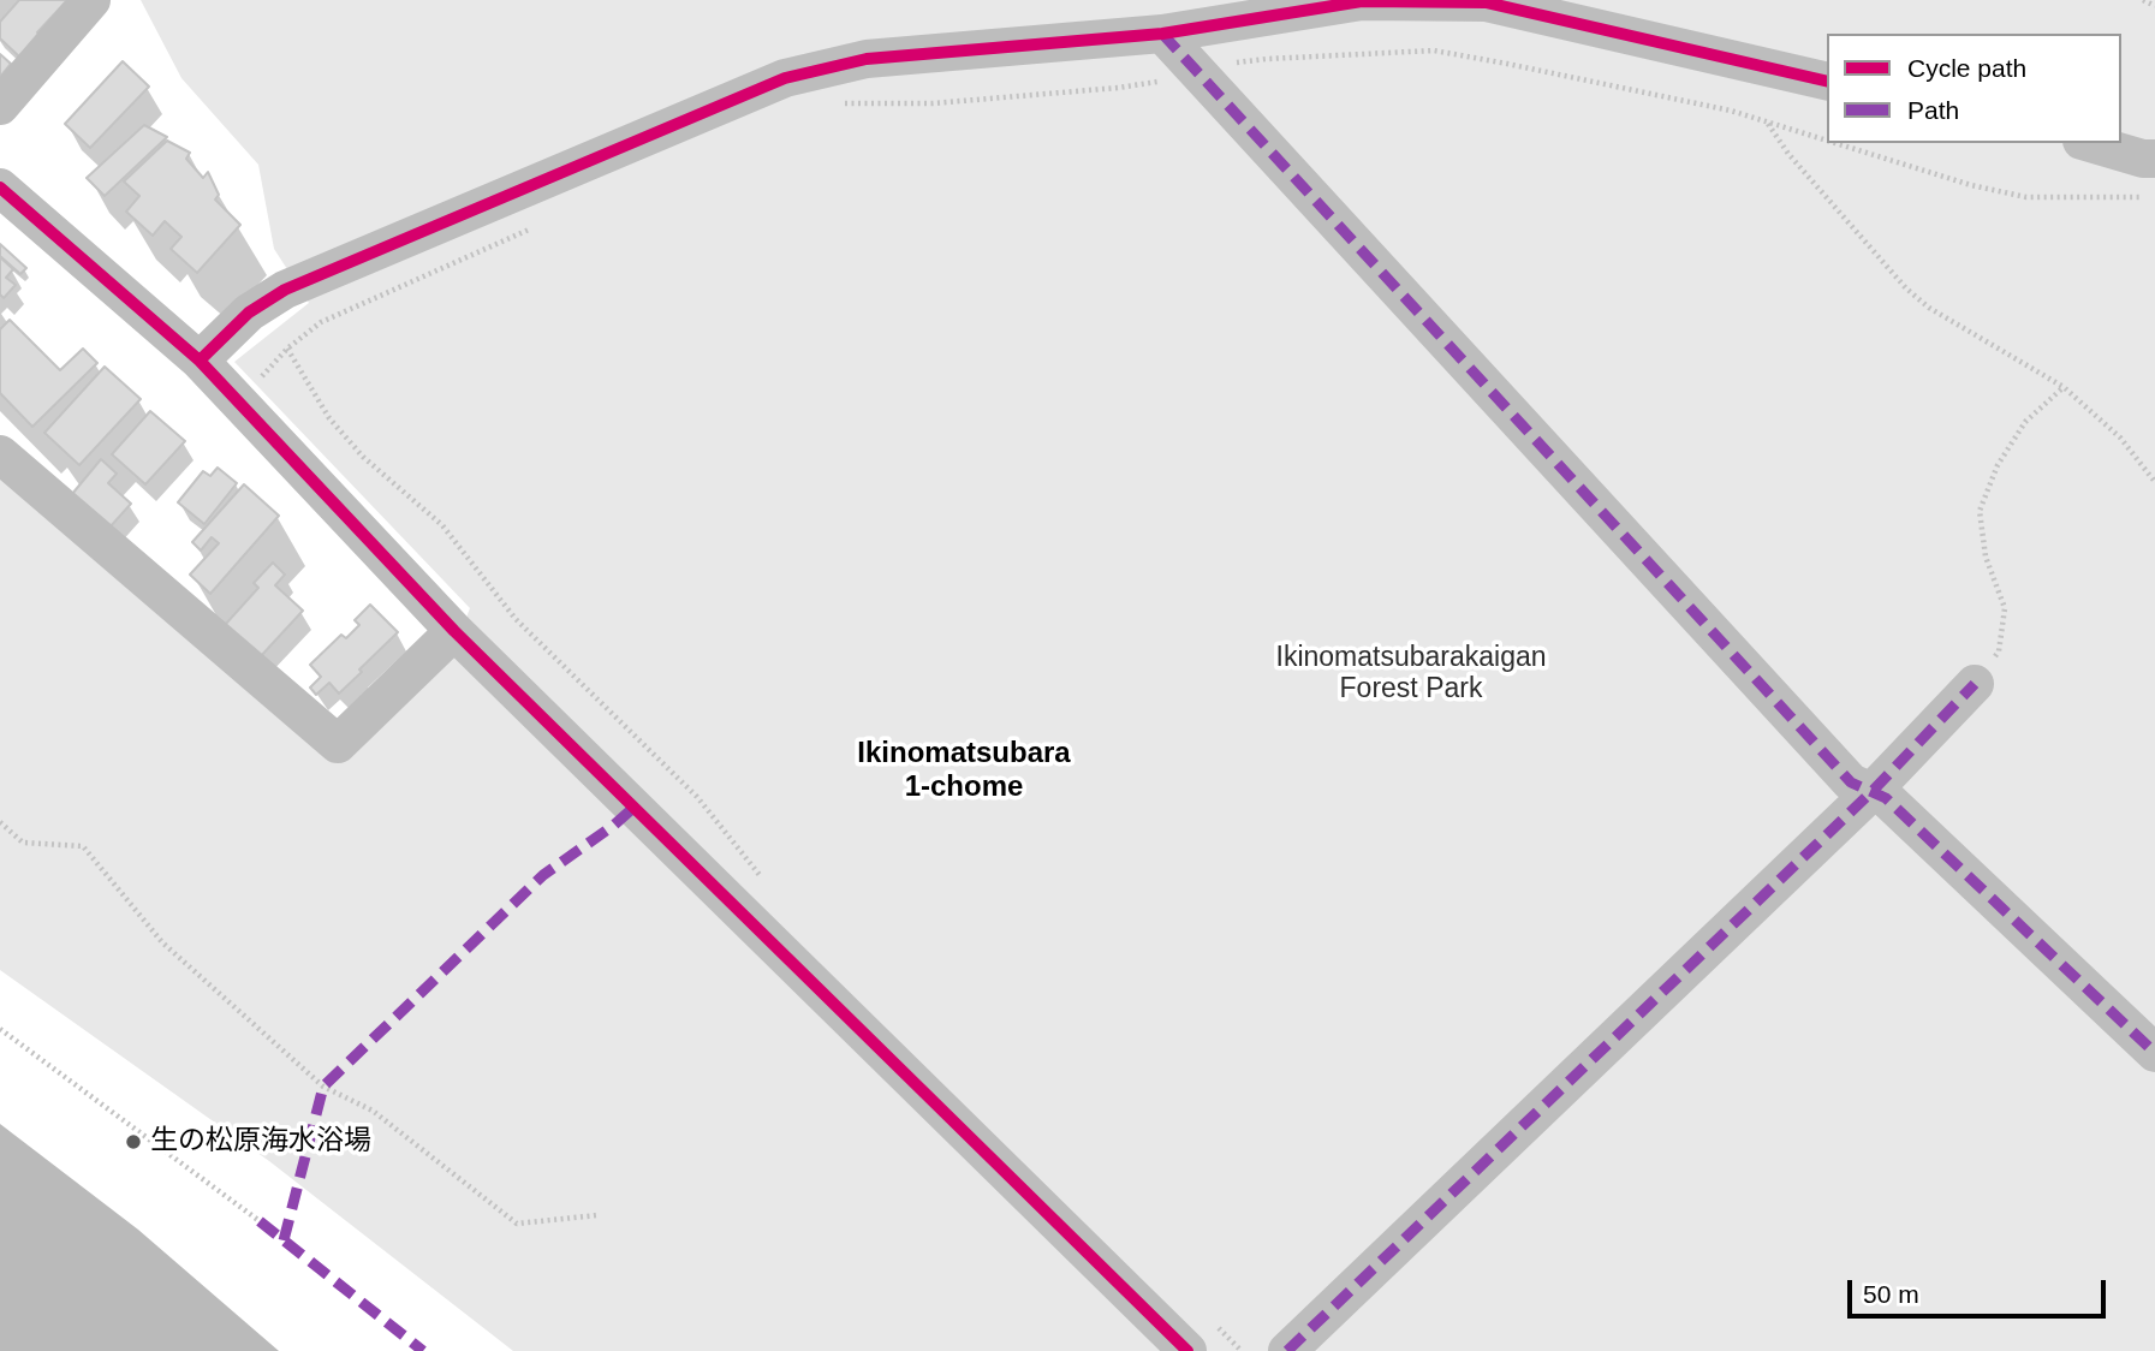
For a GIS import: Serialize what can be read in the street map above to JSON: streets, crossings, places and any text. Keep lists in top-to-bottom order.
{
  "districts": ["Ikinomatsubara 1-chome"],
  "parks": ["Ikinomatsubarakaigan Forest Park"],
  "places": ["生の松原海水浴場"],
  "legend": ["Cycle path", "Path"],
  "scale_bar": "50 m"
}
